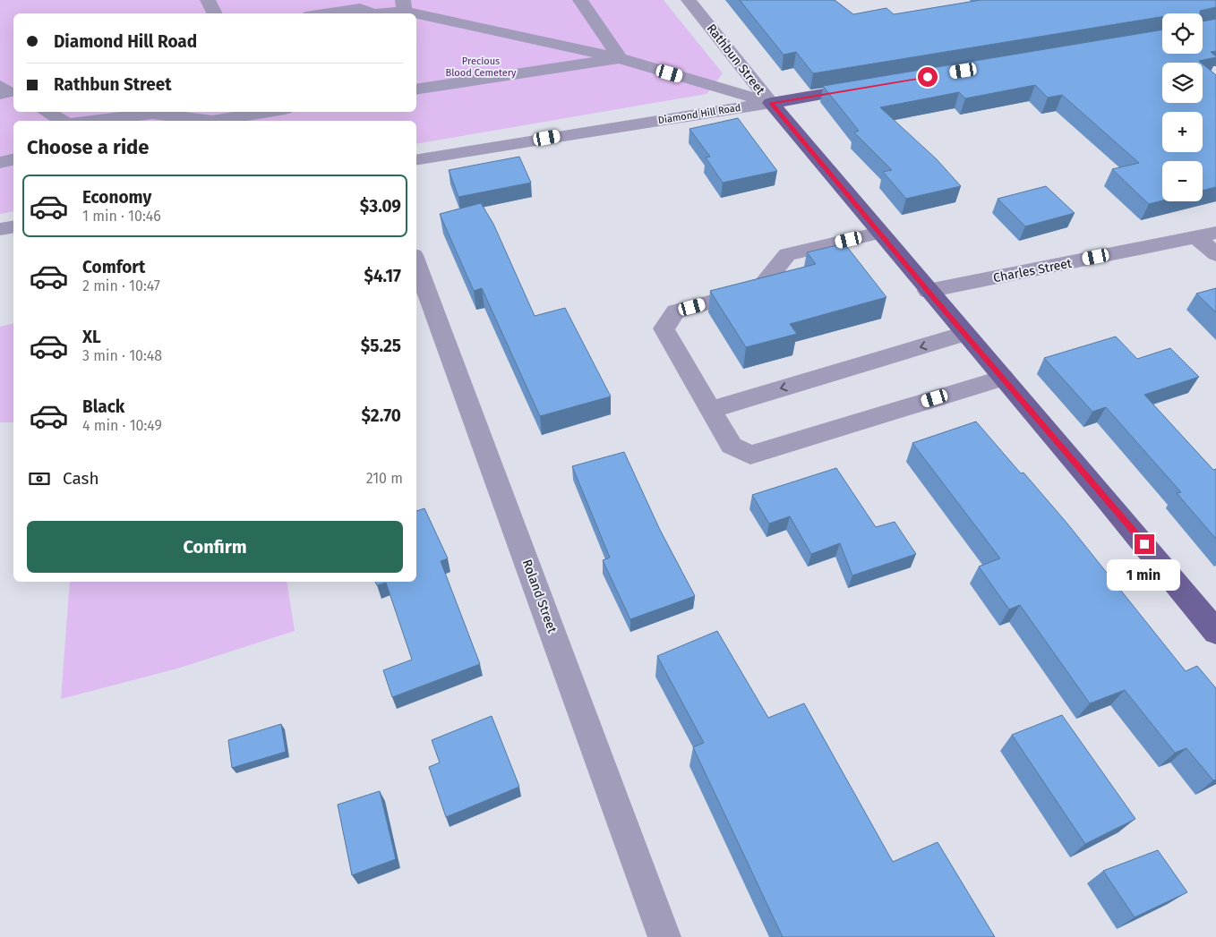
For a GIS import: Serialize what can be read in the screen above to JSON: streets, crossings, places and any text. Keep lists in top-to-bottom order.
{
  "streets": {
    "main road": ["Rathbun Street", "Diamond Hill Road"],
    "street": ["Charles Street", "Roland Street"]
  },
  "crossings": [
    ["Rathbun Street", "Diamond Hill Road"],
    ["Rathbun Street", "Charles Street"]
  ],
  "parks": ["Precious Blood Cemetery"],
  "page": {
    "map_buttons": ["+", "−"],
    "banner": ["Diamond Hill Road", "Rathbun Street"],
    "heading": "Choose a ride",
    "list": [
      {
        "name": "Economy",
        "note": "1 min · 10:46",
        "value": "$3.09"
      },
      {
        "name": "Comfort",
        "note": "2 min · 10:47",
        "value": "$4.17"
      },
      {
        "name": "XL",
        "note": "3 min · 10:48",
        "value": "$5.25"
      },
      {
        "name": "Black",
        "note": "4 min · 10:49",
        "value": "$2.70"
      }
    ],
    "pay": ["Cash", "210 m"],
    "buttons": "Confirm",
    "bubble": "1 min"
  }
}
